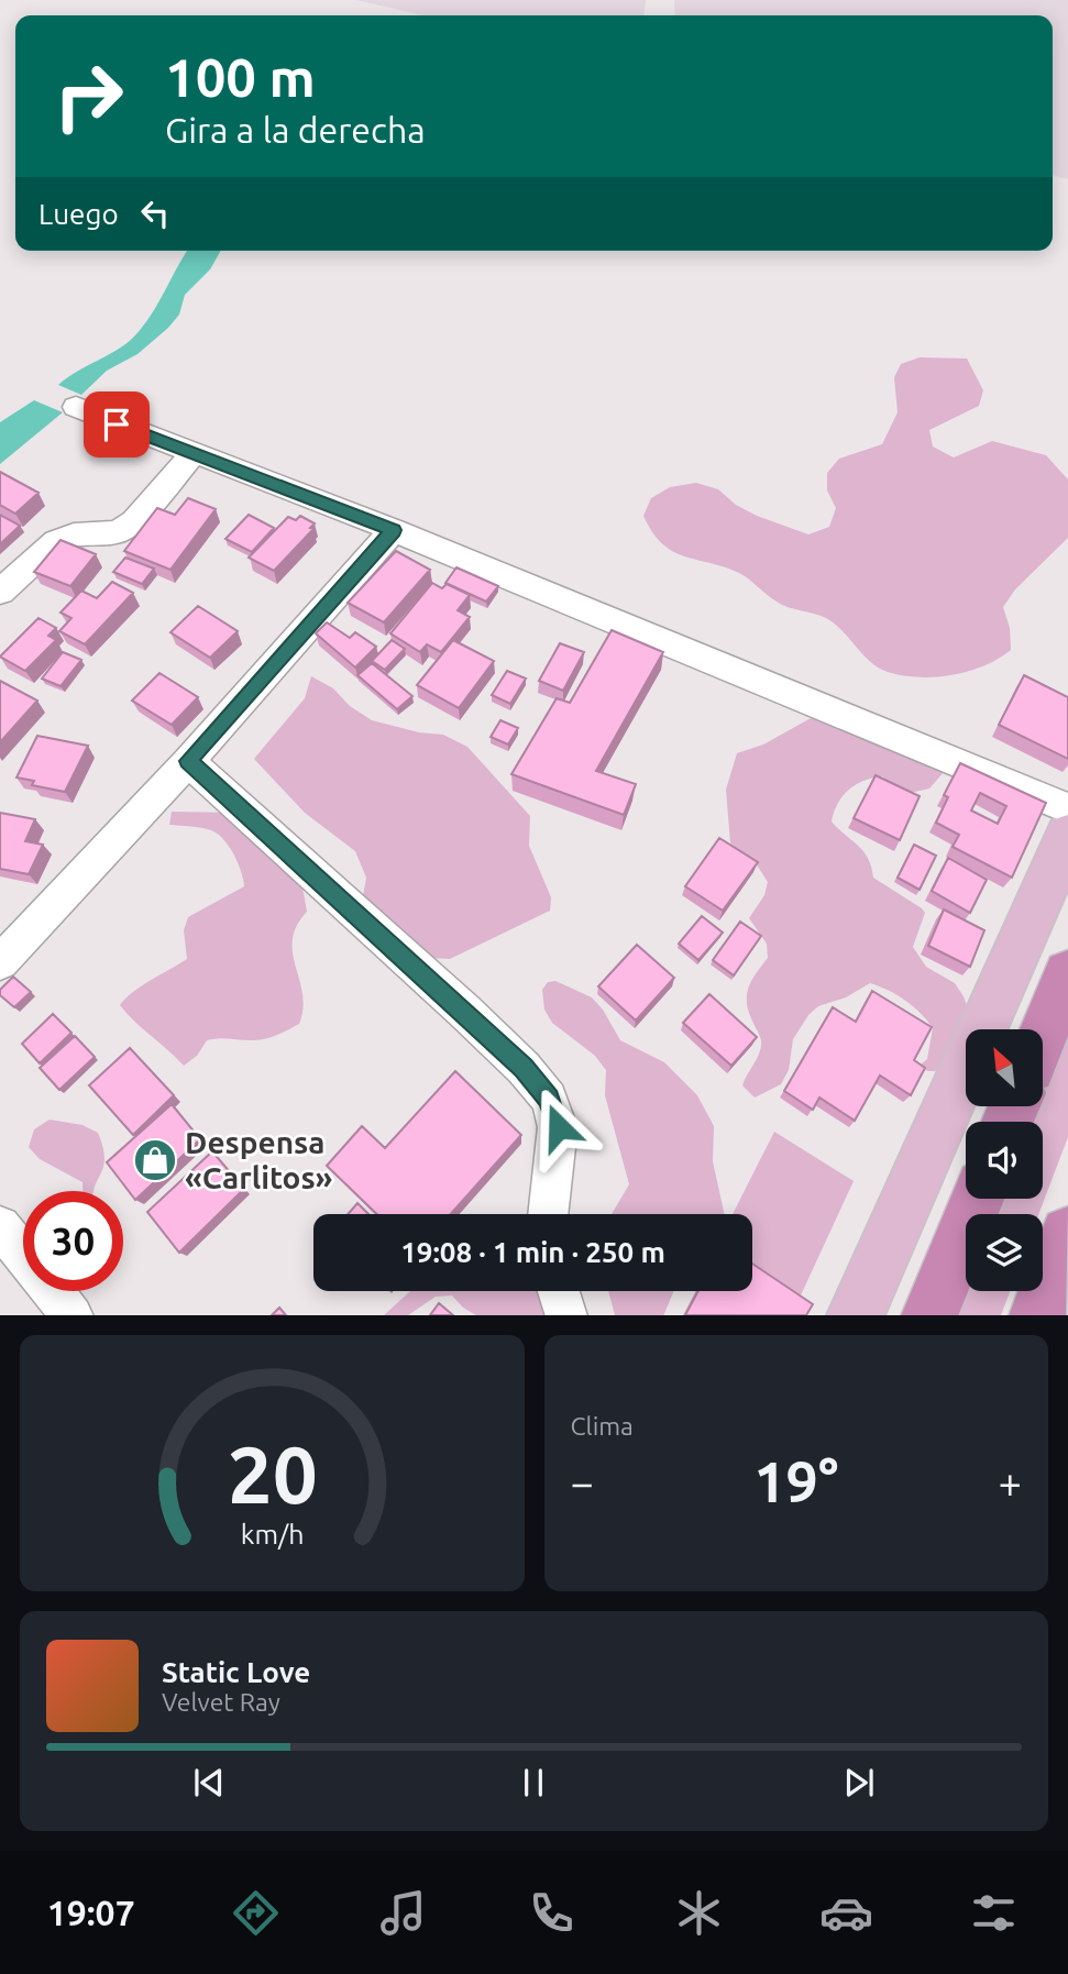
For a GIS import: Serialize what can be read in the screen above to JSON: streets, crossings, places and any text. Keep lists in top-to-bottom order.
{
  "places": {
    "shop": ["Despensa «Carlitos»"]
  },
  "north": "top left",
  "page": {
    "turn": ["100 m", "Gira a la derecha"],
    "then": "Luego",
    "limit": "30",
    "trip": "19:08 · 1 min · 250 m",
    "tile": "Clima",
    "heat": ["−", "19°", "+"],
    "song": ["Static Love", "Velvet Ray"],
    "tabs": "19:07",
    "gauge": ["20", "km/h"]
  }
}
